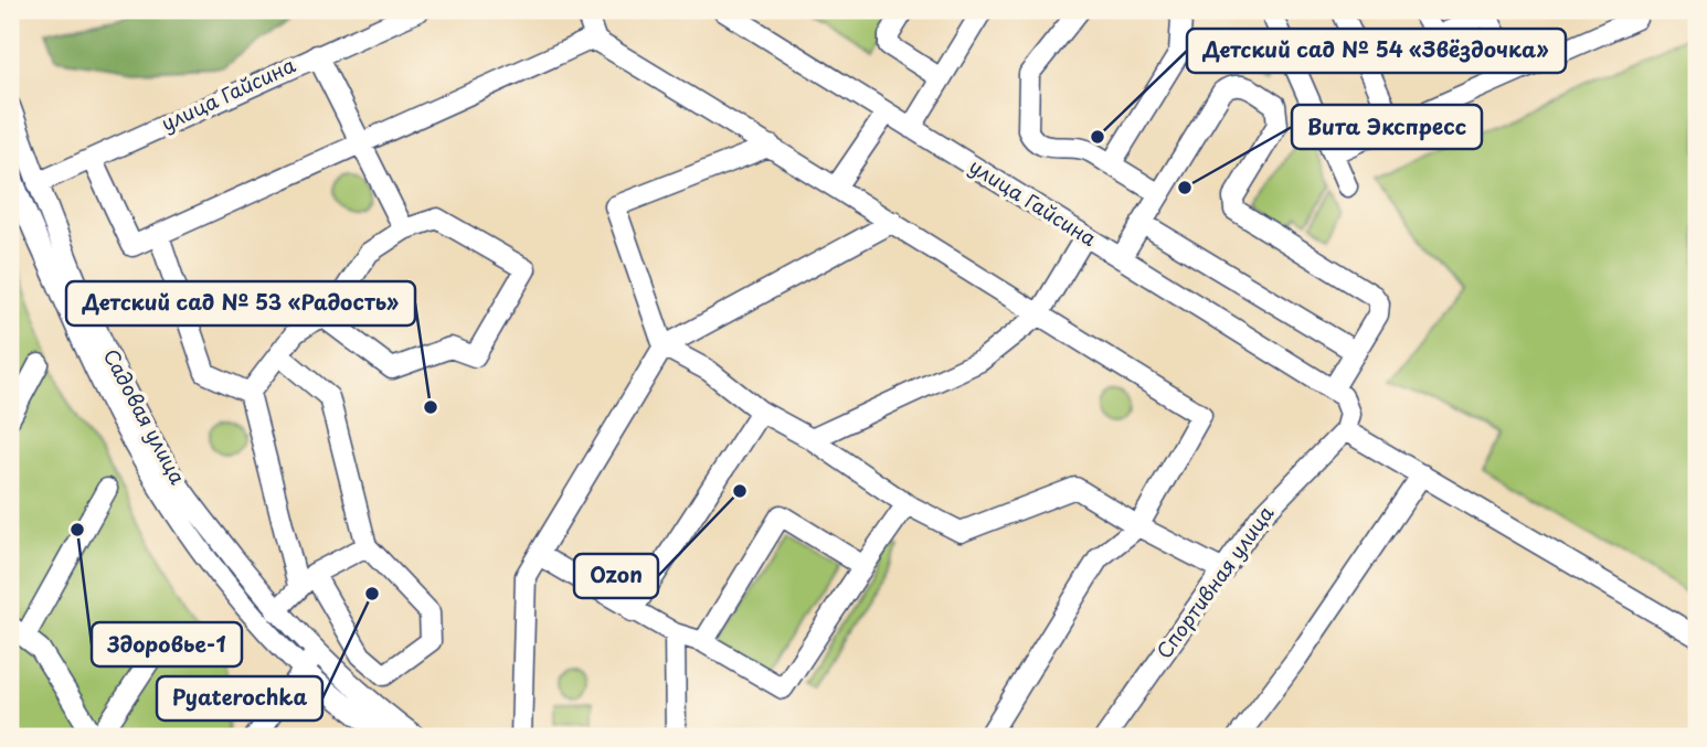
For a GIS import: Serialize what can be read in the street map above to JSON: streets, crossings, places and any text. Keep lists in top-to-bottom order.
{
  "streets": {
    "street": ["улица Гайсина", "Садовая улица", "Спортивная улица"]
  },
  "crossings": [
    ["улица Гайсина", "Садовая улица"]
  ],
  "places": [
    "Детский сад № 54 «Звёздочка»",
    "Вита Экспресс",
    "Детский сад № 53 «Радость»",
    "Ozon",
    "Здоровье-1",
    "Pyaterochka"
  ]
}
